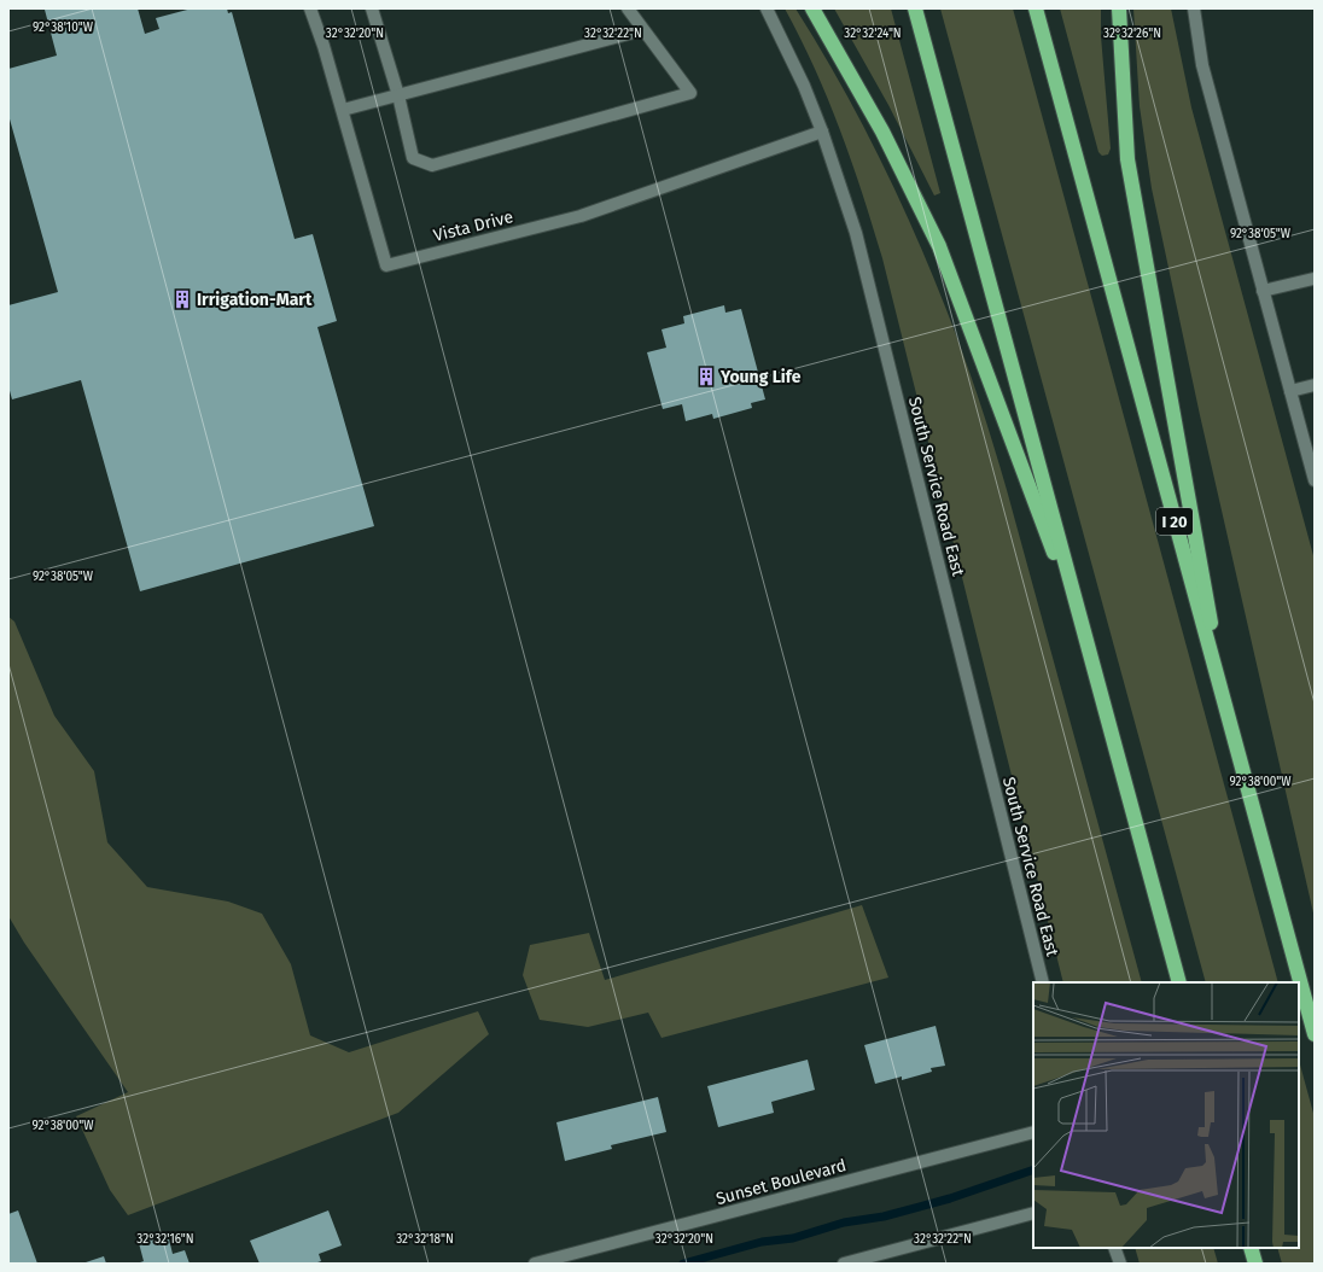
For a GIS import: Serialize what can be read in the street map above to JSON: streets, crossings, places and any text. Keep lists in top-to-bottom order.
{
  "streets": {
    "highway": ["I 20"],
    "main road": ["Vista Drive", "South Service Road East", "Sunset Boulevard"]
  },
  "crossings": [
    ["Vista Drive", "South Service Road East"]
  ],
  "places": {
    "building": ["Irrigation-Mart", "Young Life"]
  },
  "coordinates": [
    "92°38'10\"W",
    "32°32'20\"N",
    "32°32'22\"N",
    "32°32'24\"N",
    "32°32'26\"N",
    "92°38'05\"W",
    "92°38'00\"W",
    "32°32'16\"N",
    "32°32'18\"N"
  ]
}
